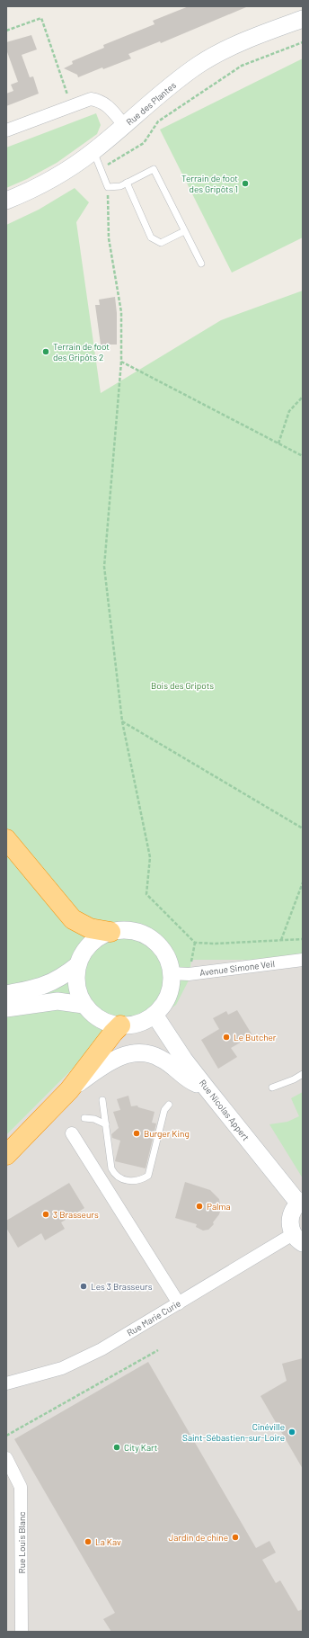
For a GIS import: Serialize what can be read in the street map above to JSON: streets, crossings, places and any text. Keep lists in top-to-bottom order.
{
  "streets": {
    "street": [
      "Rue des Plantes",
      "Avenue Simone Veil",
      "Rue Nicolas Appert",
      "Rue Marie Curie",
      "Rue Louis Blanc"
    ]
  },
  "crossings": [
    ["Avenue Simone Veil", "Rue Nicolas Appert"]
  ],
  "parks": ["Bois des Gripots"],
  "places": [
    "Terrain de foot des Gripôts 1",
    "Terrain de foot des Gripôts 2",
    "Le Butcher",
    "Burger King",
    "Palma",
    "3 Brasseurs",
    "Les 3 Brasseurs",
    "Cinéville Saint-Sébastien-sur-Loire",
    "City Kart",
    "Jardin de chine",
    "La Kav"
  ]
}
